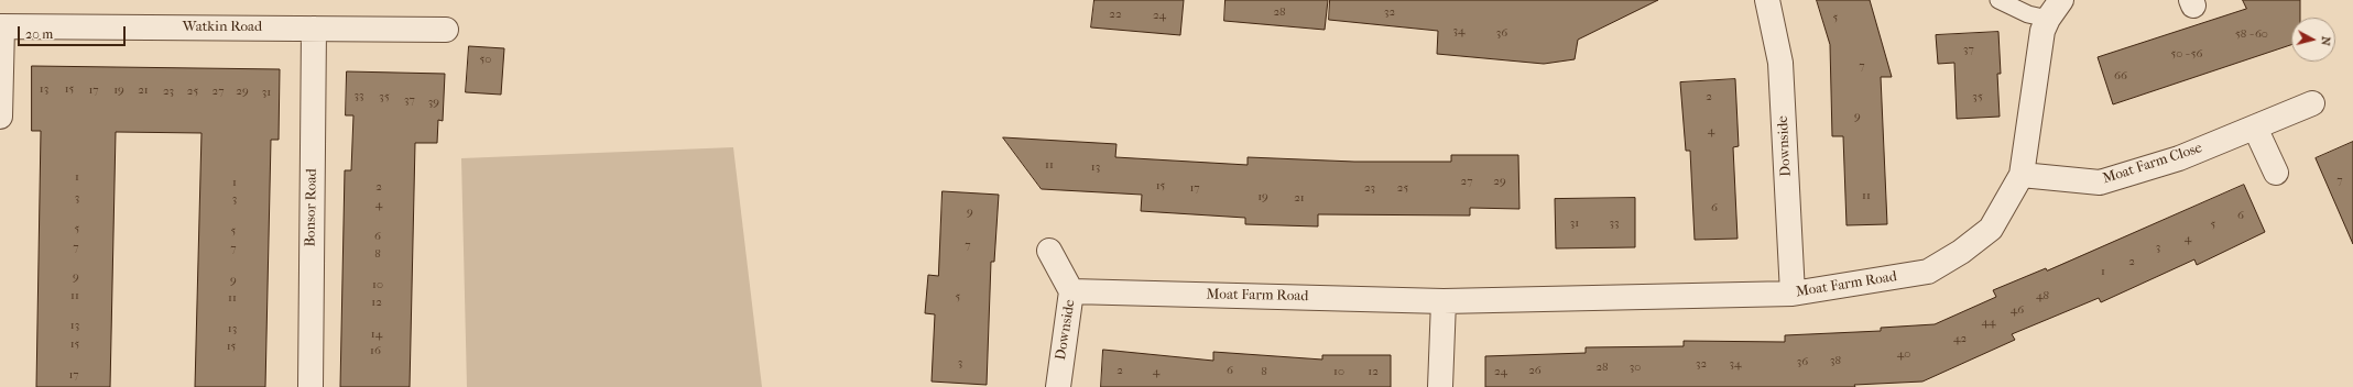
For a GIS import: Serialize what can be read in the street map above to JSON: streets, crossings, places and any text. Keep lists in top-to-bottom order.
{
  "streets": {
    "street": [
      "Watkin Road",
      "Downside",
      "Moat Farm Close",
      "Bonsor Road",
      "Moat Farm Road"
    ]
  },
  "crossings": [
    ["Watkin Road", "Bonsor Road"],
    ["Downside", "Moat Farm Road"],
    ["Moat Farm Close", "Moat Farm Road"]
  ],
  "house_numbers": [
    "28",
    "32",
    "22",
    "24",
    "5",
    "34",
    "36",
    "58 - 60",
    "37",
    "50 - 56",
    "50",
    "7",
    "66",
    "13",
    "15",
    "17",
    "19",
    "21",
    "23",
    "25",
    "27",
    "29",
    "31",
    "33",
    "35",
    "2",
    "35",
    "37",
    "39",
    "9",
    "4",
    "11",
    "13",
    "1",
    "7",
    "27",
    "29",
    "1",
    "15",
    "2",
    "17",
    "23",
    "25",
    "11",
    "19",
    "3",
    "21",
    "3",
    "4",
    "6",
    "9",
    "6",
    "31",
    "33",
    "5",
    "5",
    "5",
    "6",
    "4",
    "7",
    "7",
    "3",
    "7",
    "8",
    "2",
    "1",
    "9",
    "9",
    "10",
    "11",
    "48",
    "5",
    "11",
    "12",
    "46",
    "44",
    "13",
    "13",
    "14",
    "42",
    "15",
    "15",
    "16",
    "40",
    "38",
    "36",
    "3",
    "32",
    "34",
    "28",
    "30",
    "2",
    "6",
    "26",
    "4",
    "8",
    "10",
    "12",
    "24",
    "17"
  ],
  "scale_bar": "20 m",
  "north": "right"
}
